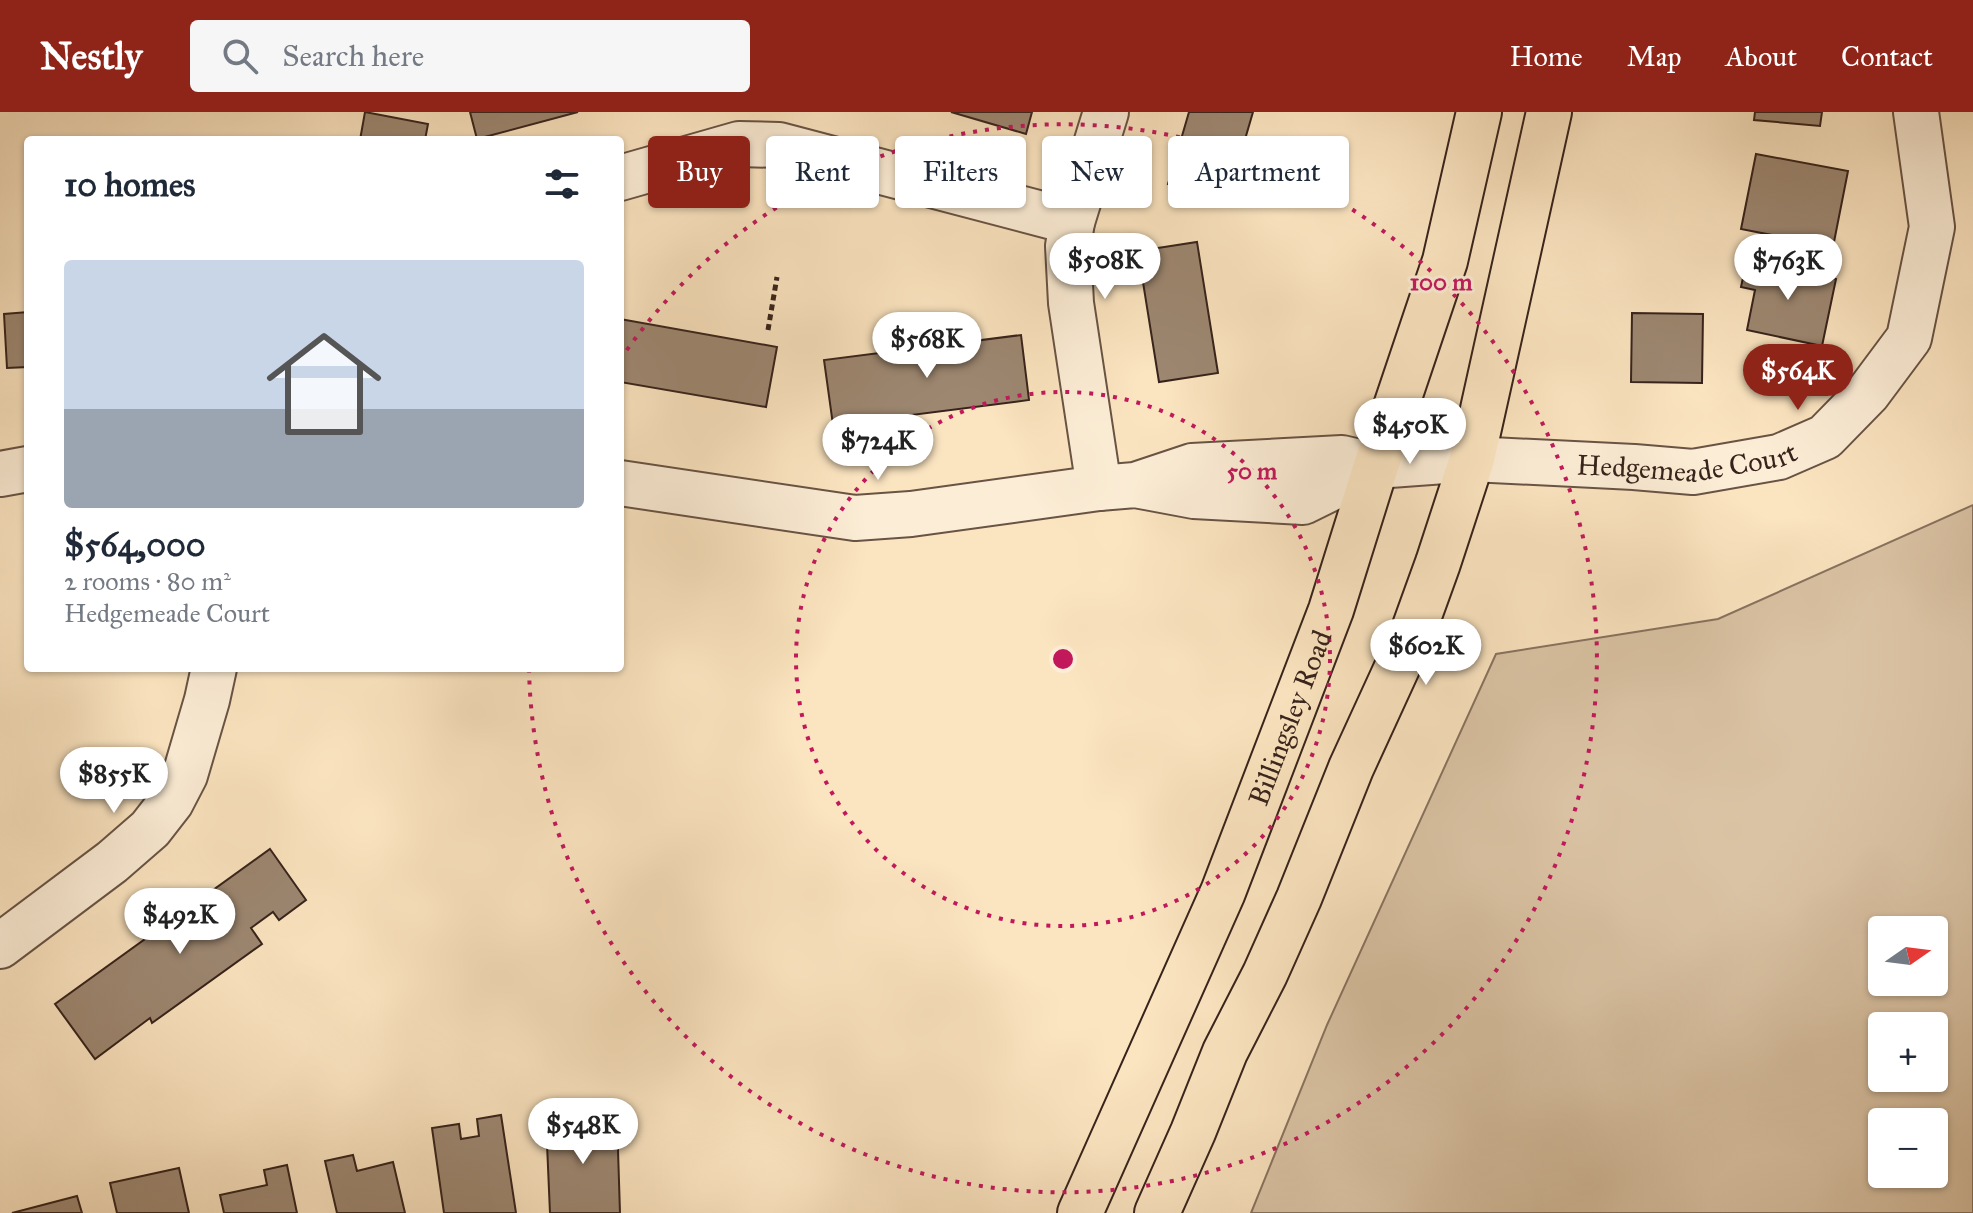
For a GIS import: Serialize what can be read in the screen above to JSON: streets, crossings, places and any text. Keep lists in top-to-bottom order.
{
  "streets": {
    "main road": ["Billingsley Road"],
    "street": ["Hedgemeade Court"]
  },
  "crossings": [
    ["Hedgemeade Court", "Billingsley Road"]
  ],
  "north": "right",
  "page": {
    "header": "Nestly",
    "search": "Search here",
    "nav": [
      "Home",
      "Map",
      "About",
      "Contact"
    ],
    "chip": [
      "Buy",
      "Rent",
      "Filters",
      "New",
      "Apartment"
    ],
    "heading": "10 homes",
    "list": [
      {
        "name": "$564,000",
        "note": "2 rooms · 80 m² · Hedgemeade Court"
      }
    ],
    "price": [
      "$508K",
      "$763K",
      "$568K",
      "$564K",
      "$450K",
      "$724K",
      "$602K",
      "$855K",
      "$492K",
      "$548K"
    ],
    "map_buttons": ["+", "−"]
  },
  "rings": ["100 m", "50 m"]
}
